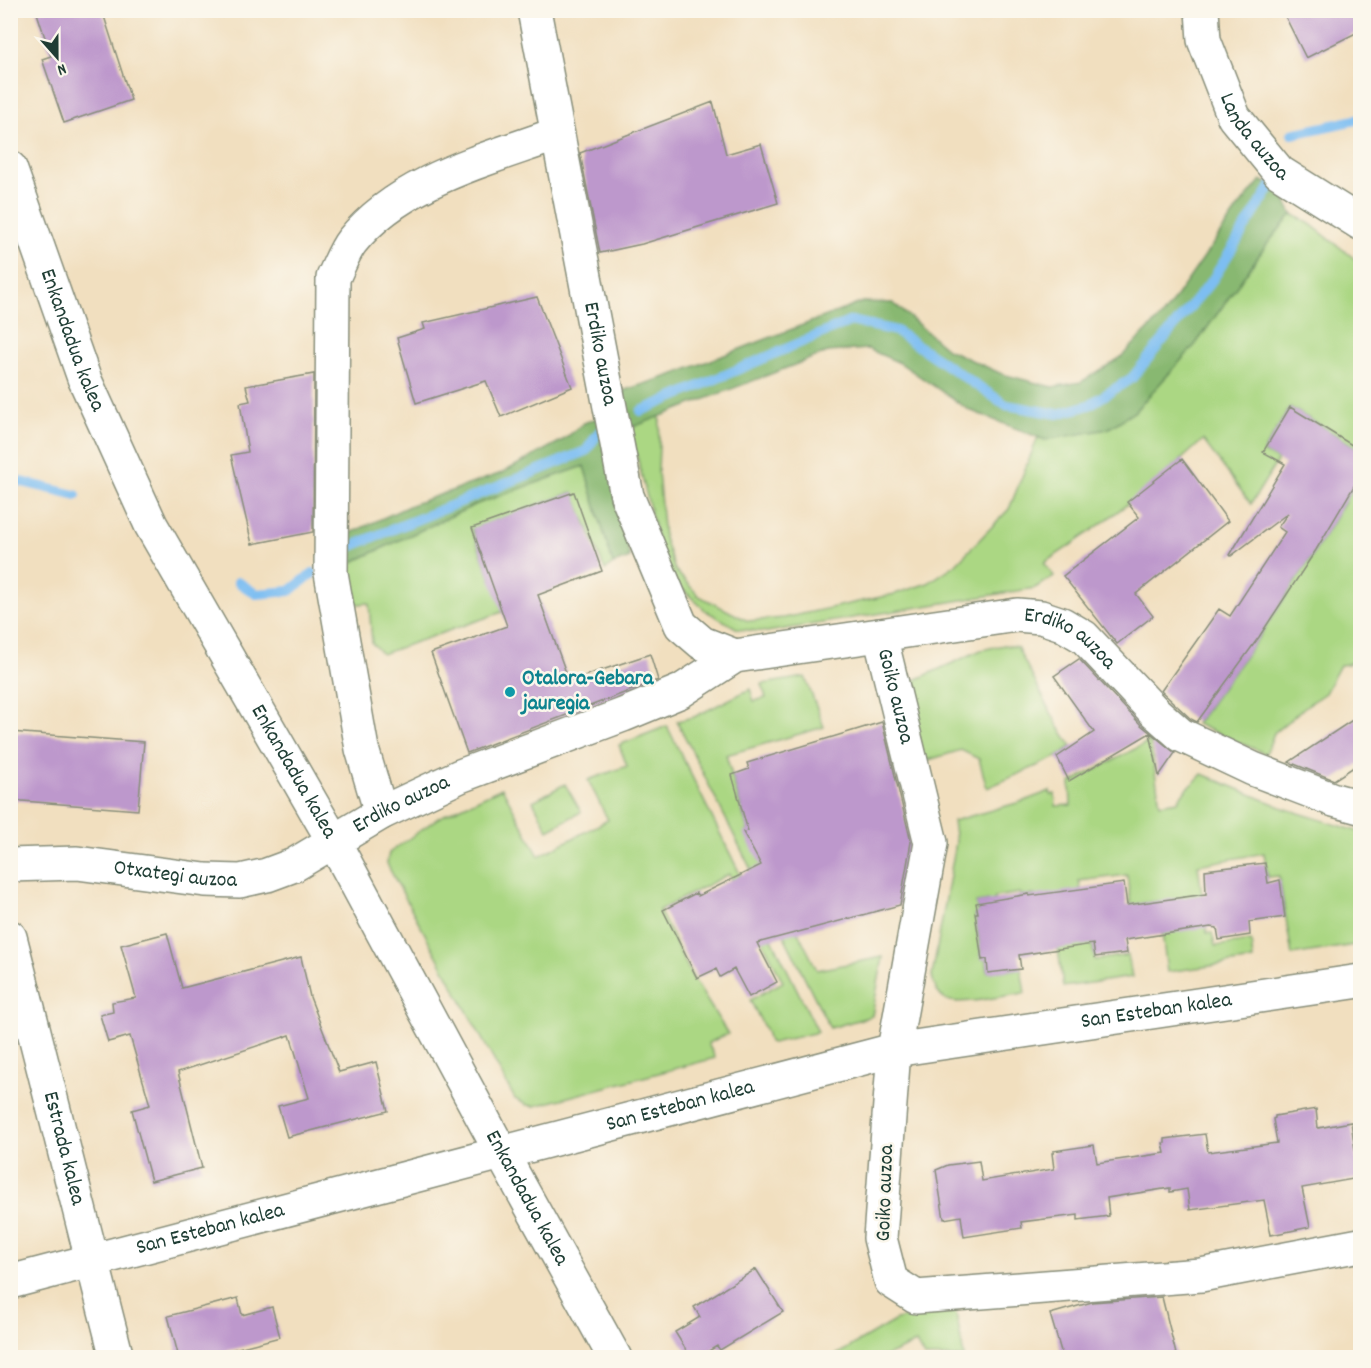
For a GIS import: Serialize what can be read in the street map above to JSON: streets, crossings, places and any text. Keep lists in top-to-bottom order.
{
  "streets": {
    "street": [
      "Landa auzoa",
      "Enkandadua kalea",
      "Erdiko auzoa",
      "Goiko auzoa",
      "Otxategi auzoa",
      "San Esteban kalea",
      "Estrada kalea"
    ]
  },
  "crossings": [
    ["Enkandadua kalea", "Erdiko auzoa"],
    ["Enkandadua kalea", "Otxategi auzoa"],
    ["Enkandadua kalea", "San Esteban kalea"],
    ["Erdiko auzoa", "Goiko auzoa"],
    ["Erdiko auzoa", "Otxategi auzoa"],
    ["Goiko auzoa", "San Esteban kalea"],
    ["San Esteban kalea", "Estrada kalea"]
  ],
  "places": ["Otalora-Gebara jauregia"],
  "north": "bottom"
}
